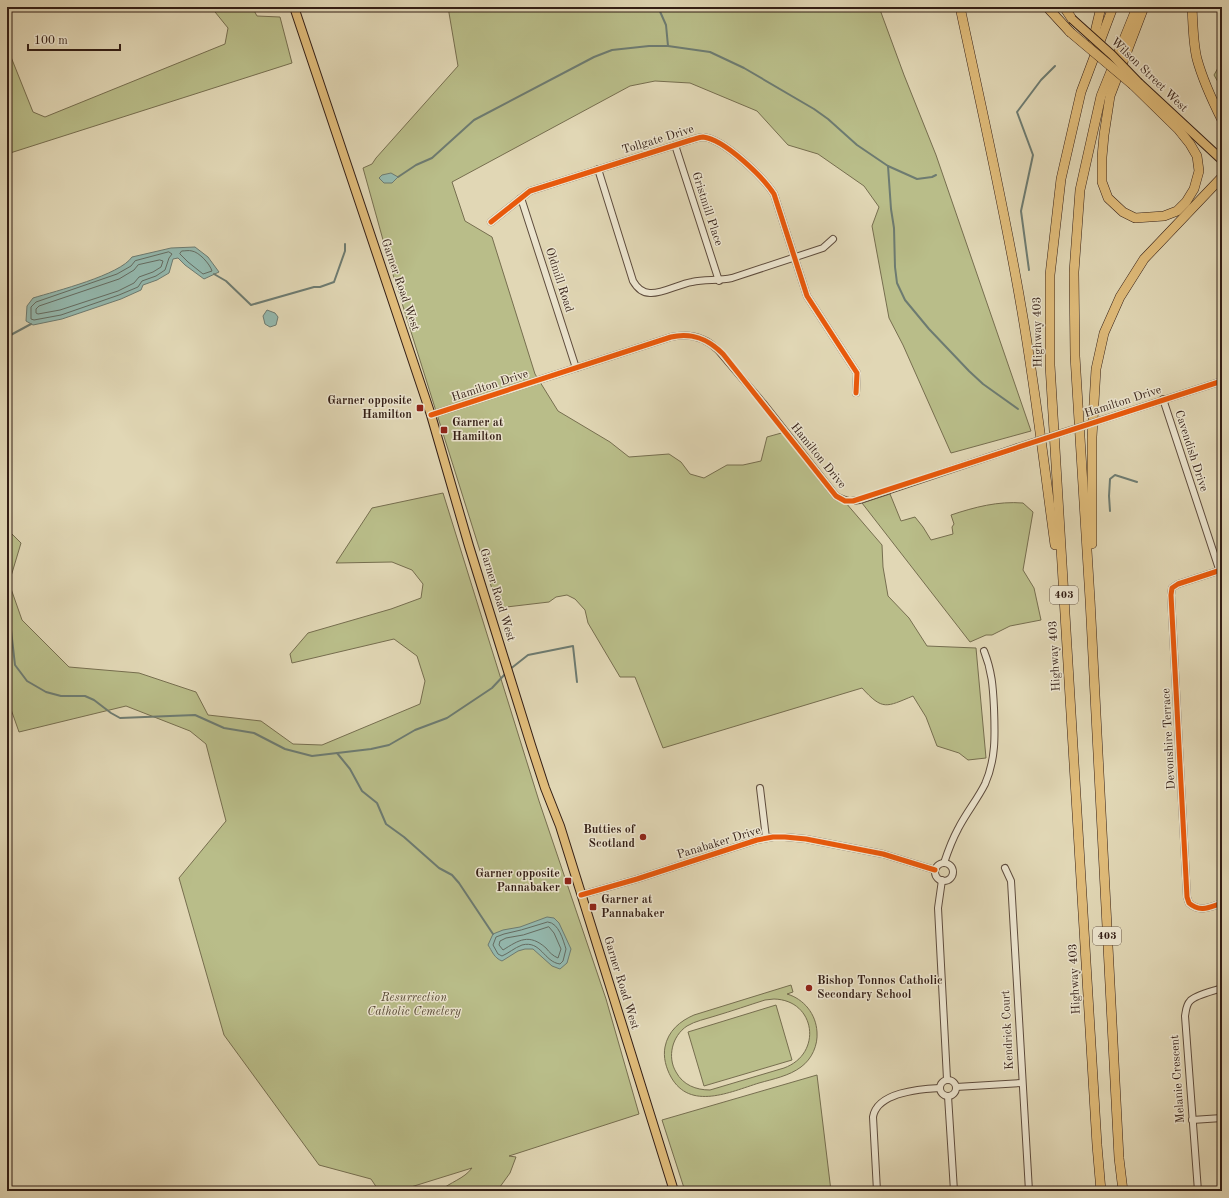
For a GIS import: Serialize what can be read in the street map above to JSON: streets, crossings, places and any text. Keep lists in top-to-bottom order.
{
  "streets": {
    "highway": ["Highway 403", "403"],
    "main road": ["Wilson Street West", "Garner Road West"],
    "street": [
      "Tollgate Drive",
      "Gristmill Place",
      "Oldmill Road",
      "Hamilton Drive",
      "Cavendish Drive",
      "Devonshire Terrace",
      "Panabaker Drive",
      "Kendrick Court",
      "Melanie Crescent"
    ]
  },
  "crossings": [
    ["Tollgate Drive", "Gristmill Place"],
    ["Tollgate Drive", "Oldmill Road"],
    ["Oldmill Road", "Hamilton Drive"],
    ["Garner Road West", "Hamilton Drive"],
    ["Garner Road West", "Panabaker Drive"],
    ["Hamilton Drive", "Cavendish Drive"],
    ["Cavendish Drive", "Devonshire Terrace"]
  ],
  "parks": ["Resurrection Catholic Cemetery"],
  "places": {
    "transit": [
      "Garner opposite Hamilton",
      "Garner at Hamilton",
      "Garner opposite Pannabaker",
      "Garner at Pannabaker"
    ],
    "other": ["Butties of Scotland", "Bishop Tonnos Catholic Secondary School"]
  },
  "scale_bar": "100 m"
}
